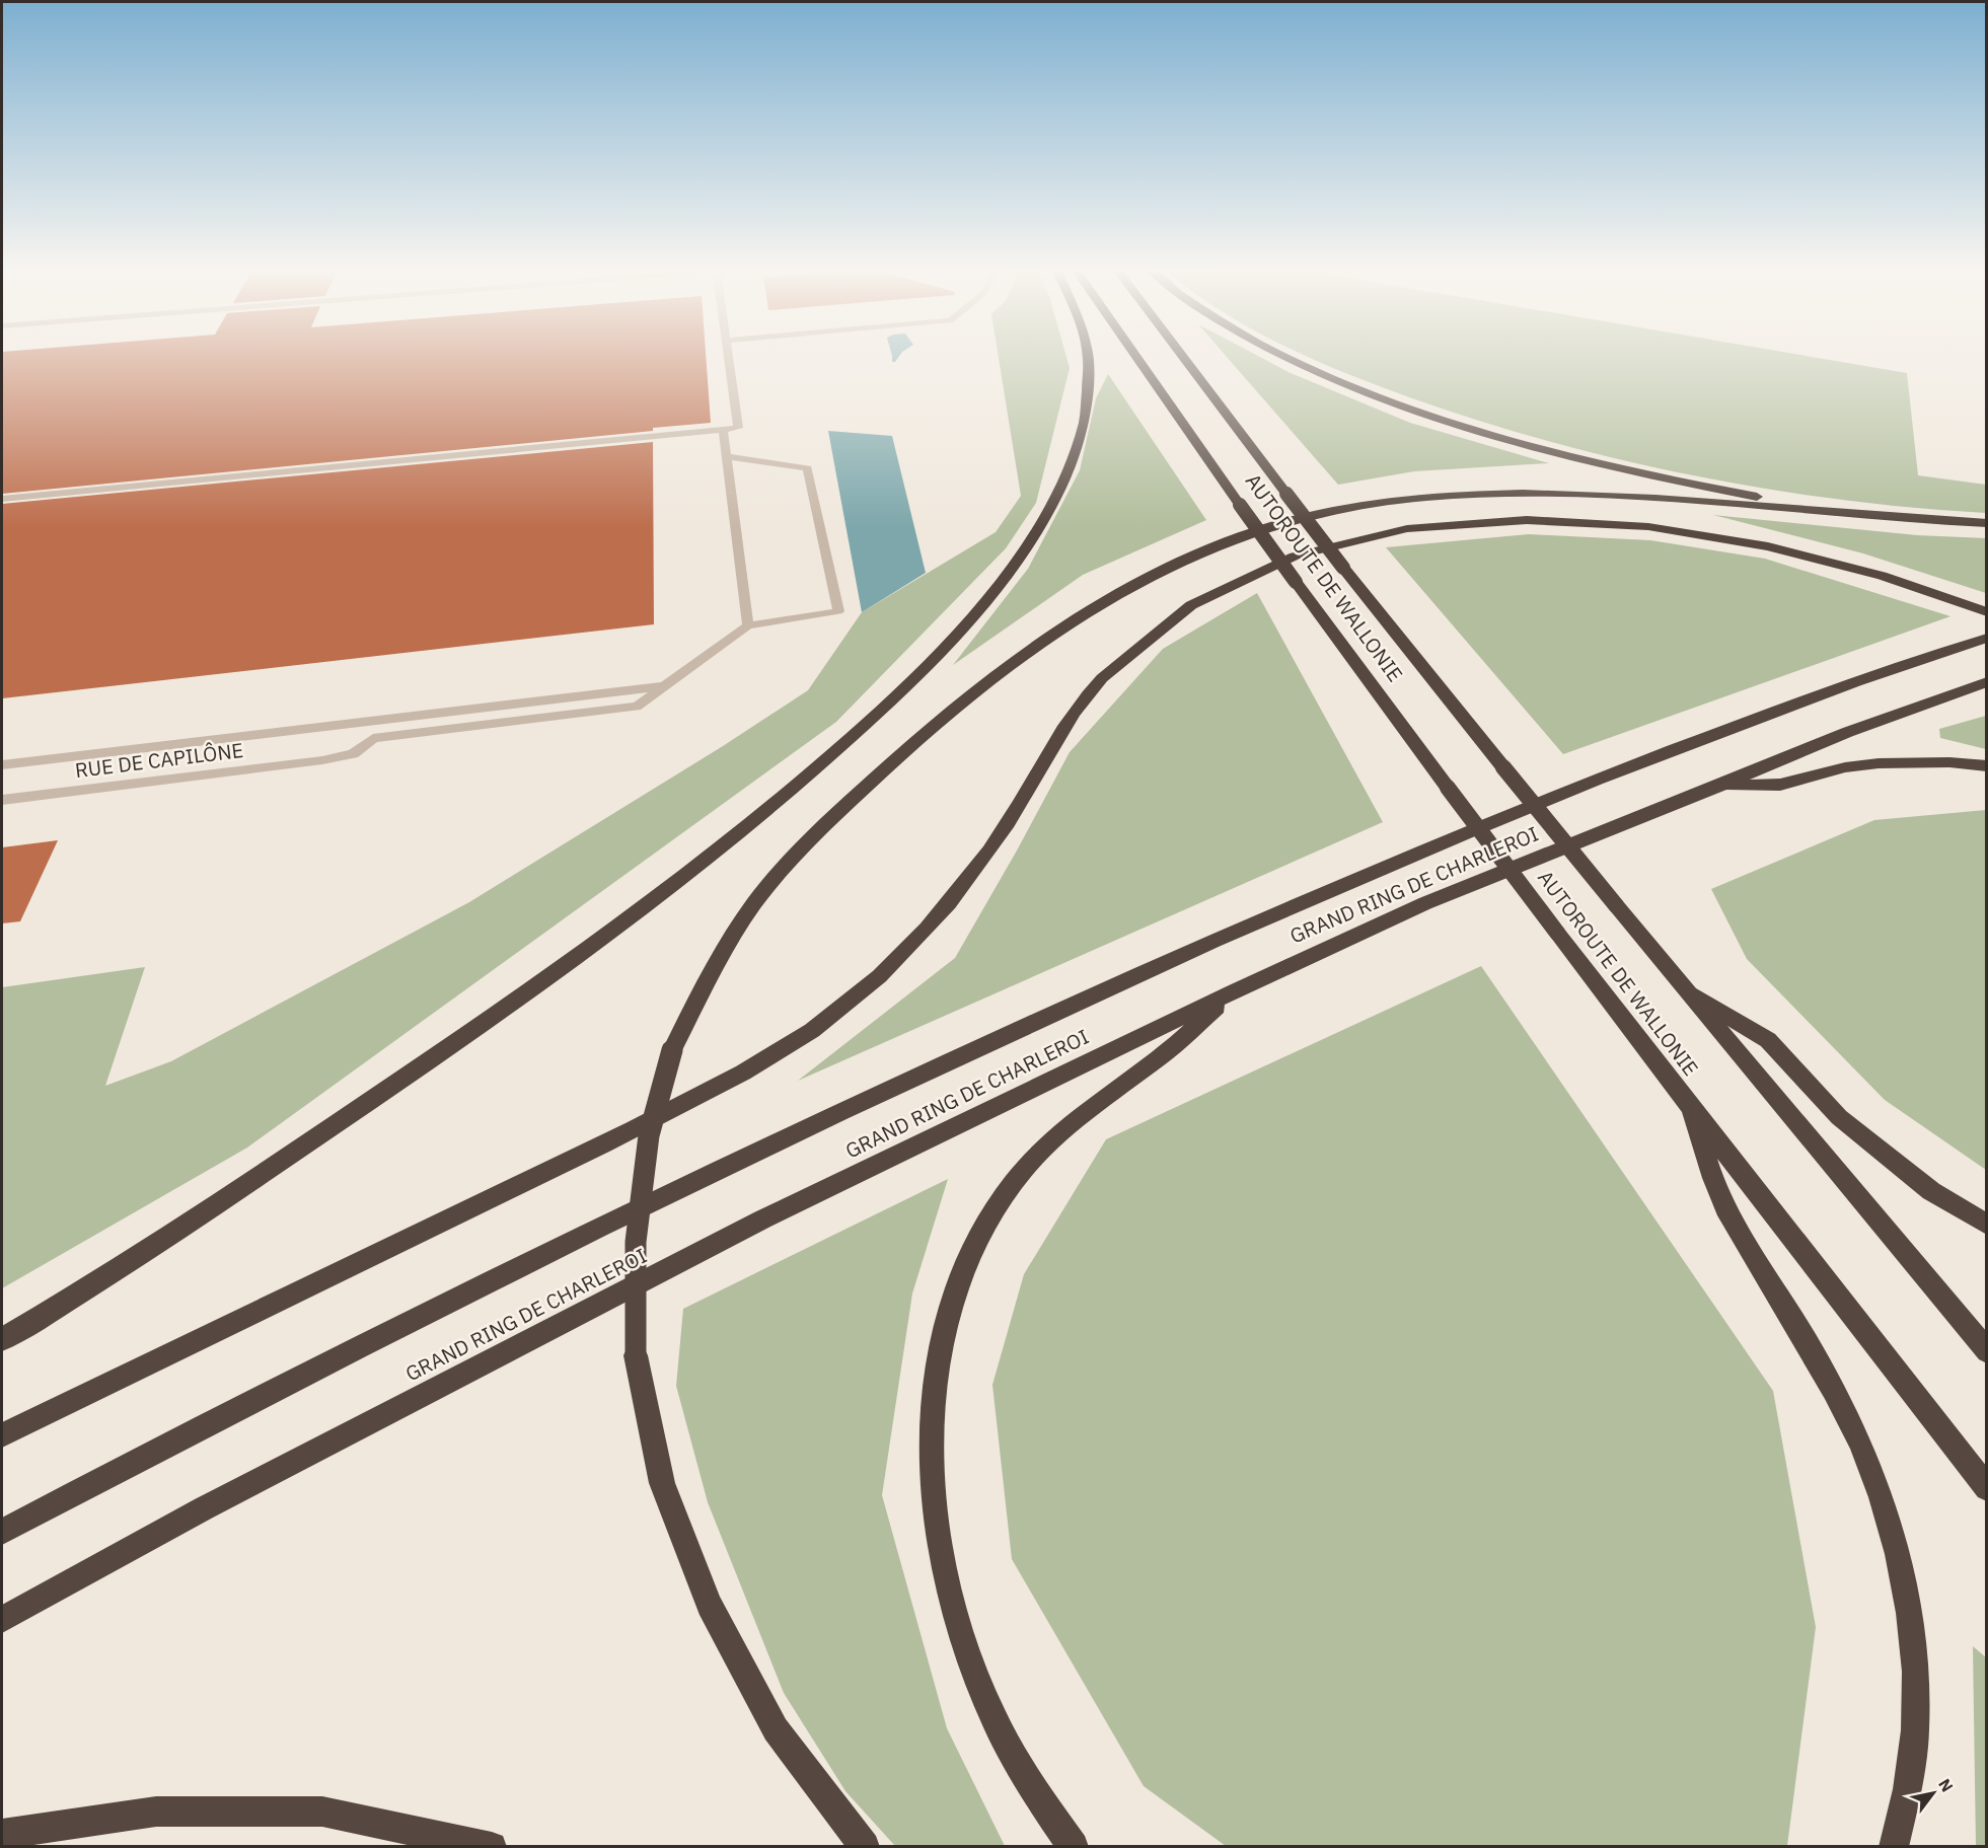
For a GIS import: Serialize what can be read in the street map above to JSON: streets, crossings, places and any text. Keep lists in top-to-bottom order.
{
  "streets": {
    "highway": ["AUTOROUTE DE WALLONIE", "GRAND RING DE CHARLEROI"],
    "street": ["RUE DE CAPILÔNE"]
  },
  "north": "top right"
}
